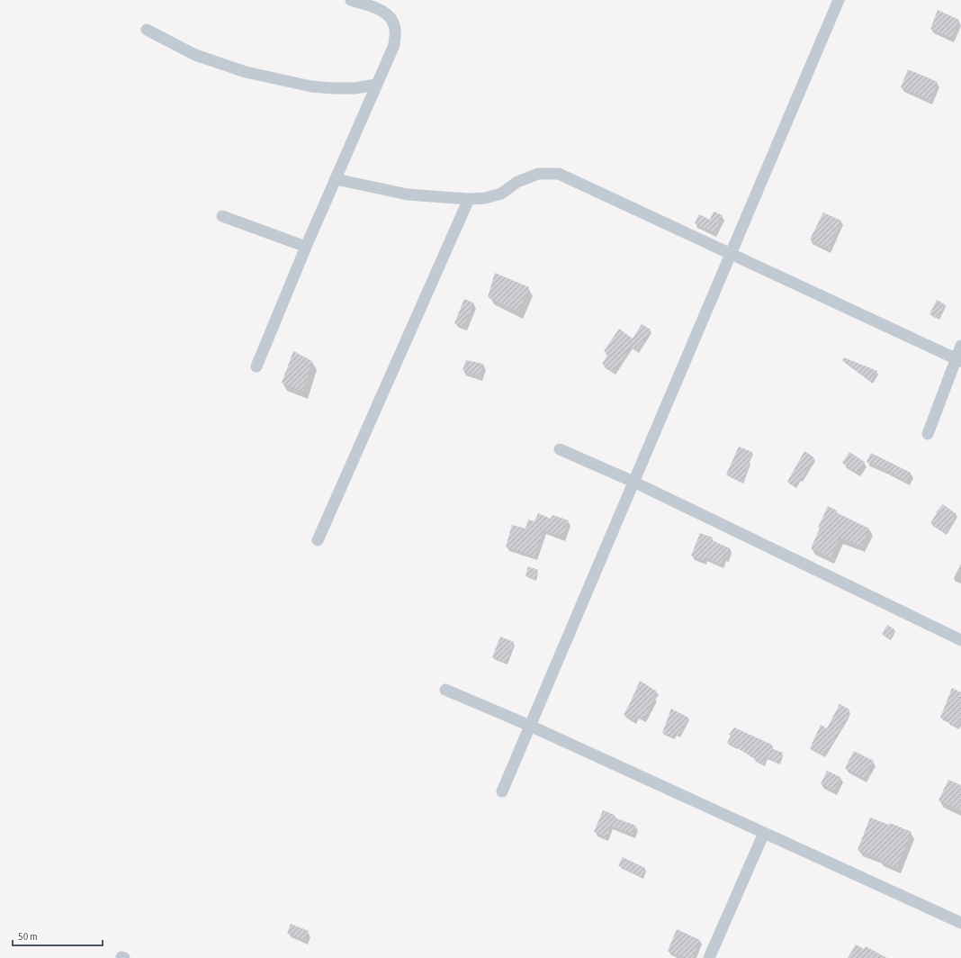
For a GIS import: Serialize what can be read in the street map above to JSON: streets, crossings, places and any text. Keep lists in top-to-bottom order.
{
  "scale_bar": "50 m"
}
